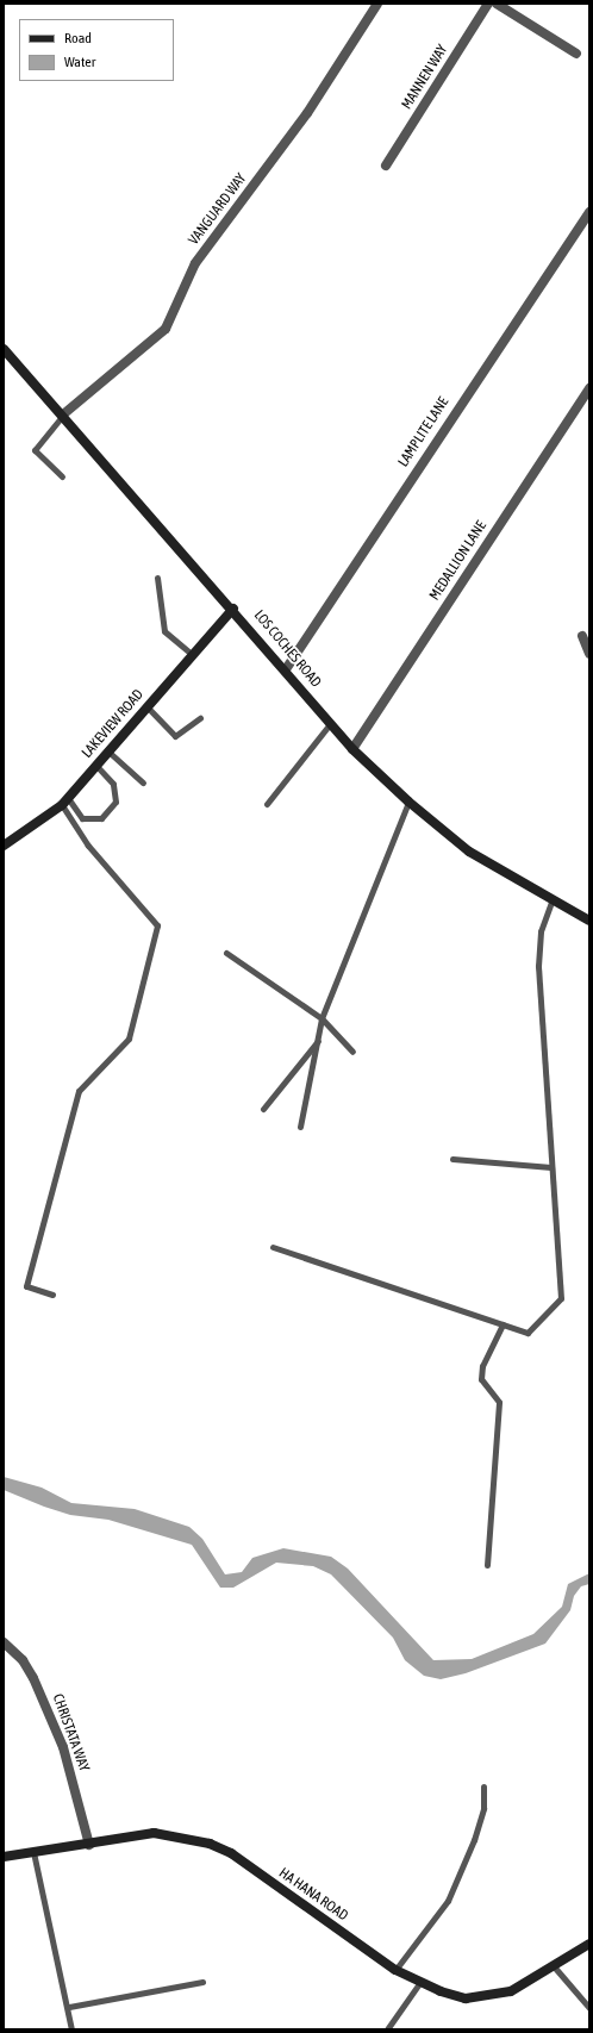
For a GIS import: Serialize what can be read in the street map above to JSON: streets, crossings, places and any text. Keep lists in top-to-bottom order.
{
  "streets": {
    "street": [
      "MANNEN WAY",
      "VANGUARD WAY",
      "LAMPLITE LANE",
      "MEDALLION LANE",
      "LOS COCHES ROAD",
      "LAKEVIEW ROAD",
      "CHRISTATA WAY",
      "HA HANA ROAD"
    ]
  },
  "crossings": [
    ["VANGUARD WAY", "LOS COCHES ROAD"],
    ["LAMPLITE LANE", "LOS COCHES ROAD"],
    ["MEDALLION LANE", "LOS COCHES ROAD"],
    ["LOS COCHES ROAD", "LAKEVIEW ROAD"],
    ["CHRISTATA WAY", "HA HANA ROAD"]
  ],
  "legend": ["Road", "Water"]
}
